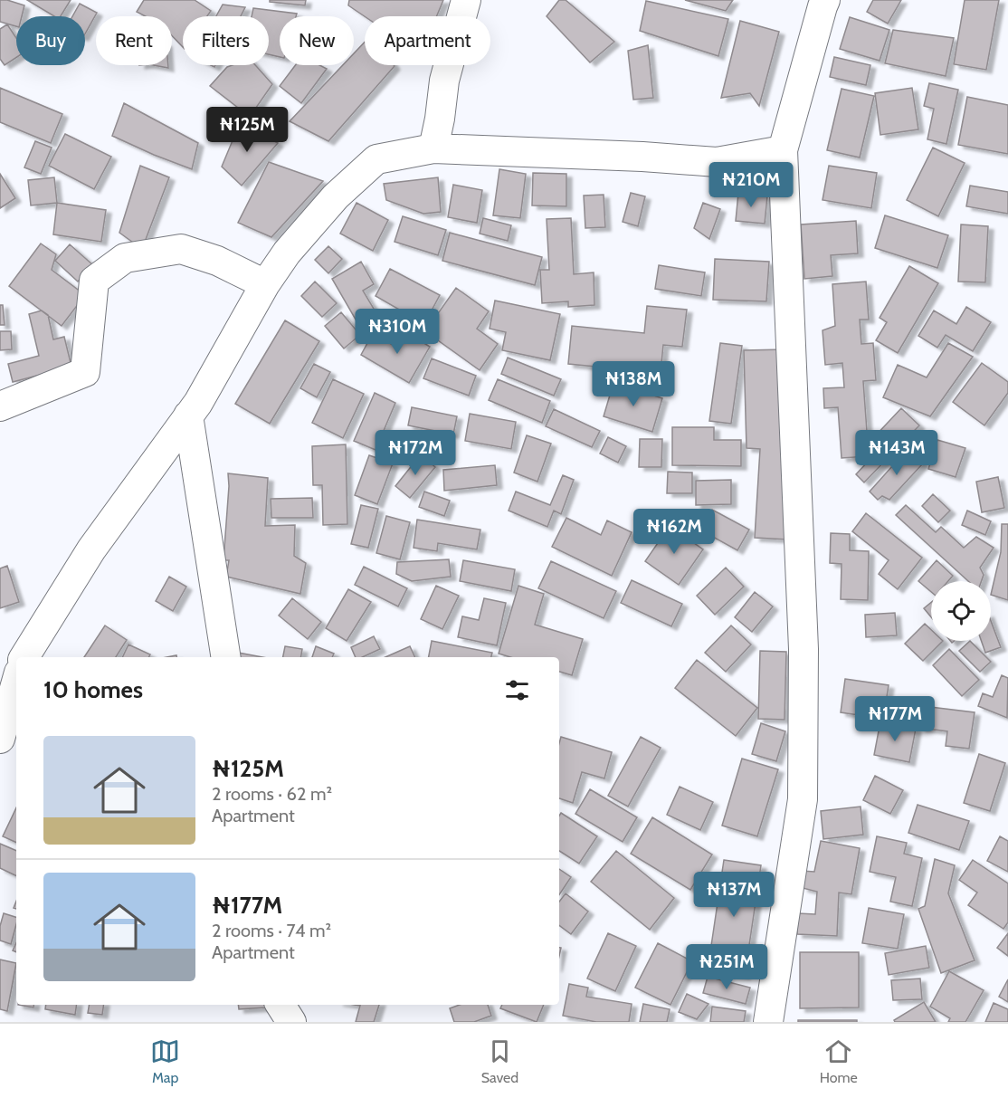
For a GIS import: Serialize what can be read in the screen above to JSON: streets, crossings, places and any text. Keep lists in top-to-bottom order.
{
  "page": {
    "chip": [
      "Buy",
      "Rent",
      "Filters",
      "New",
      "Apartment"
    ],
    "price": [
      "₦125M",
      "₦210M",
      "₦310M",
      "₦138M",
      "₦172M",
      "₦143M",
      "₦162M",
      "₦177M",
      "₦137M",
      "₦251M"
    ],
    "heading": "10 homes",
    "list": [
      {
        "name": "₦125M",
        "note": "2 rooms · 62 m² · Apartment"
      },
      {
        "name": "₦177M",
        "note": "2 rooms · 74 m² · Apartment"
      }
    ],
    "tabs": ["Map", "Saved", "Home"]
  }
}
